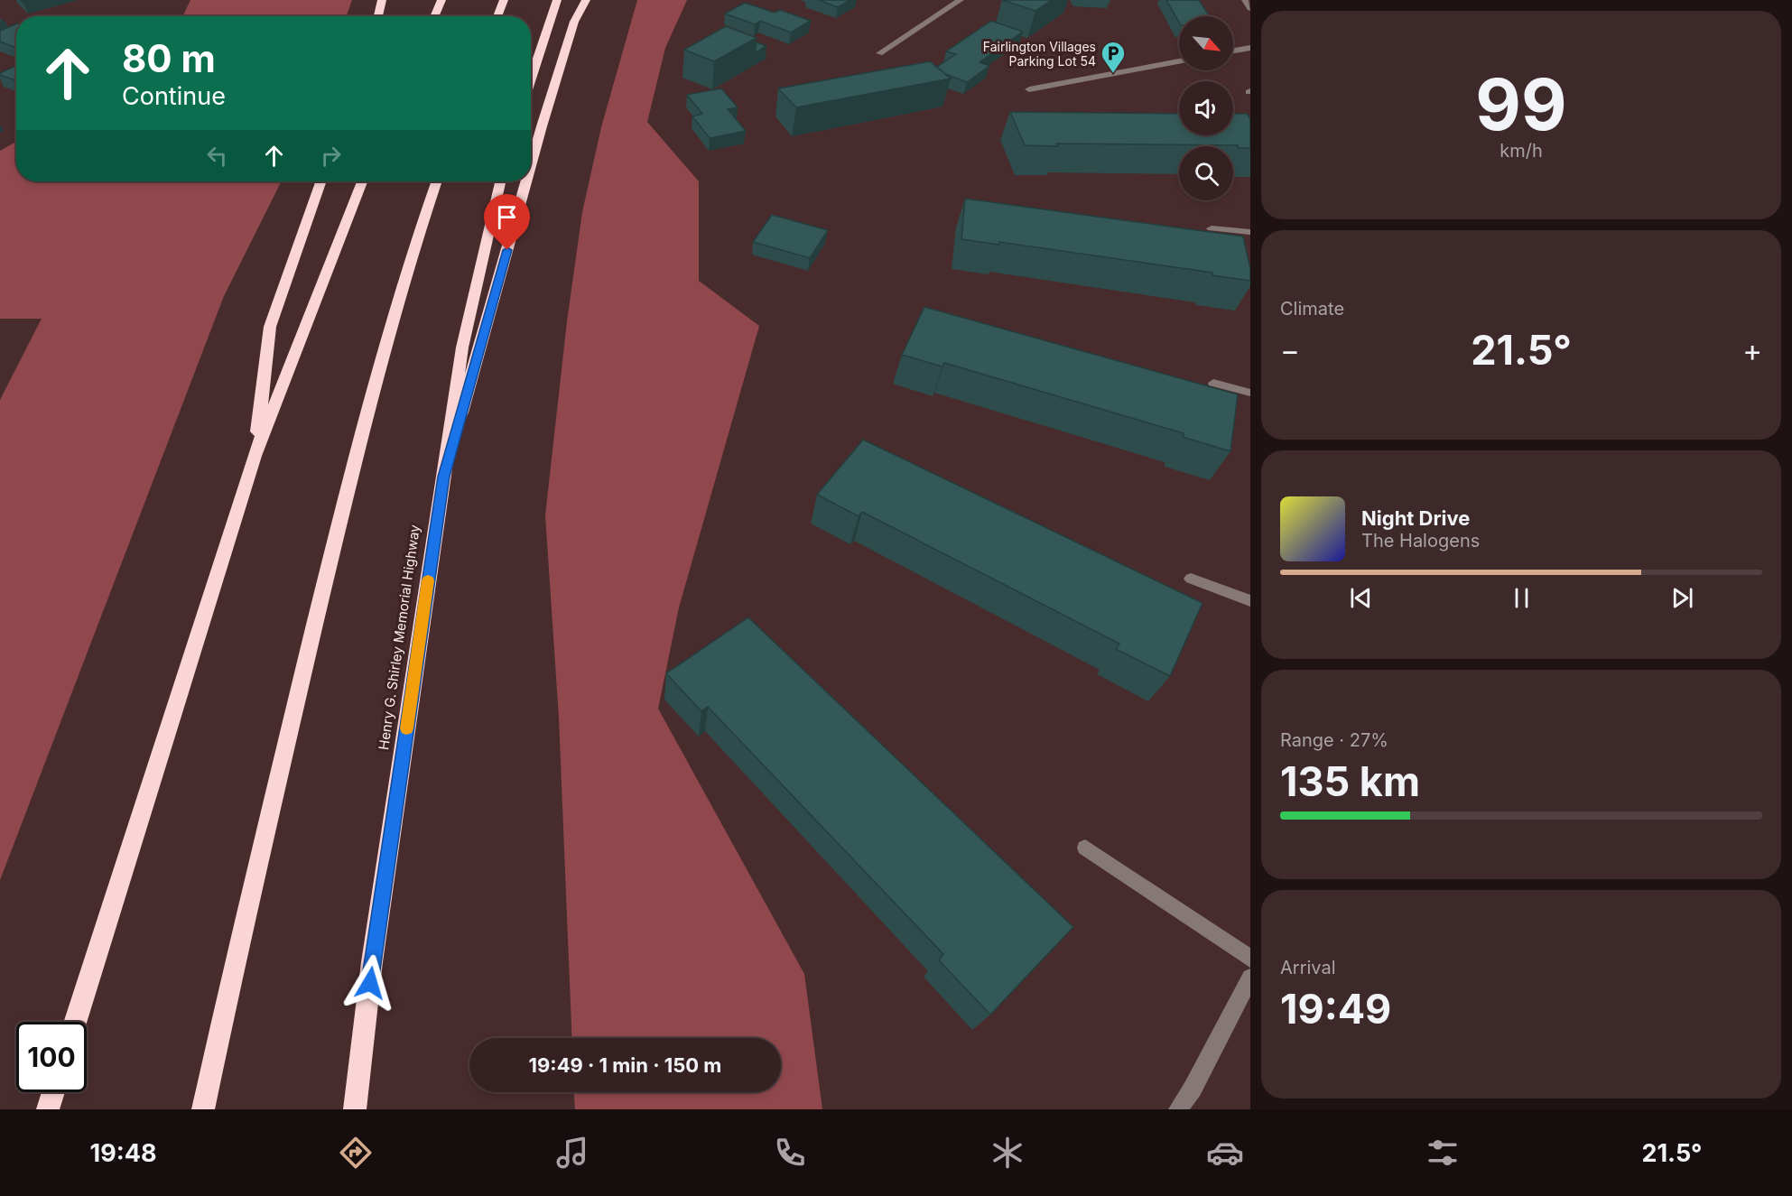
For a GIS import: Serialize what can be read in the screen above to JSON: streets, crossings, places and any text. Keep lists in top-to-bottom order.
{
  "streets": {
    "highway": ["Henry G. Shirley Memorial Highway"]
  },
  "places": {
    "parking": ["Fairlington Villages Parking Lot 54"]
  },
  "north": "bottom right",
  "page": {
    "tile": [
      ["99", "km/h"],
      "Climate",
      ["Range · 27%", "135 km"],
      ["Arrival", "19:49"]
    ],
    "turn": ["80 m", "Continue"],
    "heat": ["−", "21.5°", "+"],
    "song": ["Night Drive", "The Halogens"],
    "limit": "100",
    "trip": "19:49 · 1 min · 150 m",
    "tabs": ["19:48", "21.5°"]
  }
}
